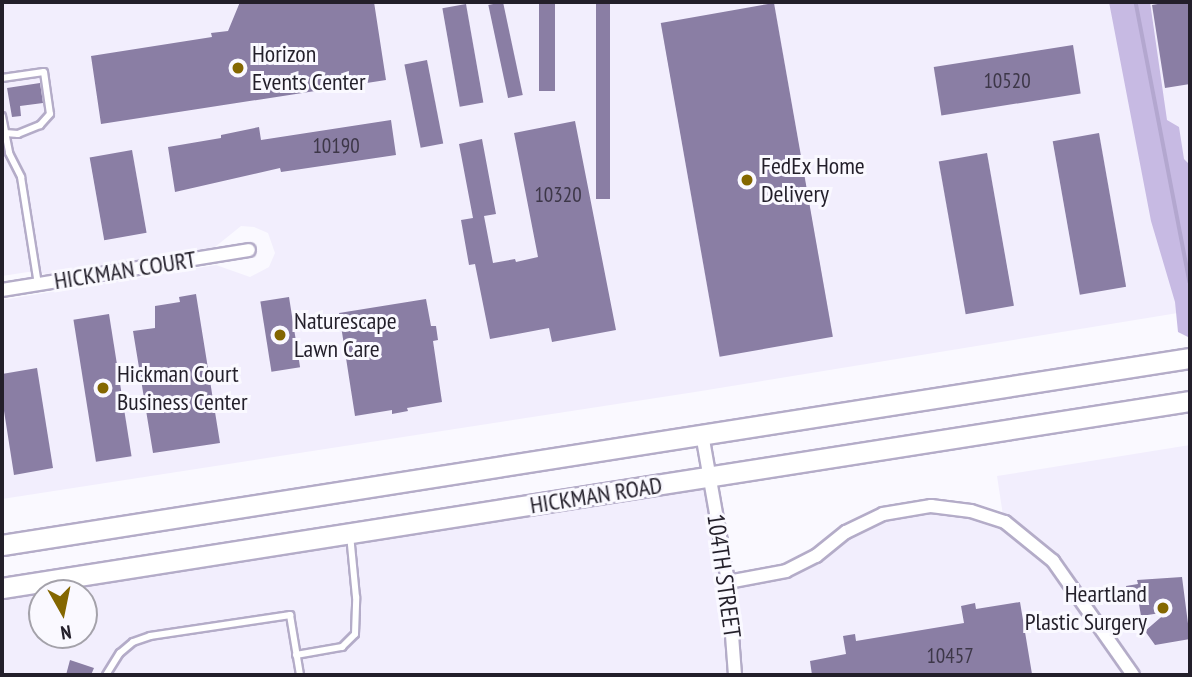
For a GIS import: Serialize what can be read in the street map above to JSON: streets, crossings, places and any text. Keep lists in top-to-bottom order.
{
  "streets": {
    "main road": ["HICKMAN ROAD"],
    "street": ["HICKMAN COURT", "104TH STREET"]
  },
  "crossings": [
    ["HICKMAN ROAD", "104TH STREET"]
  ],
  "places": [
    "Horizon Events Center",
    "FedEx Home Delivery",
    "Naturescape Lawn Care",
    "Hickman Court Business Center",
    "Heartland Plastic Surgery"
  ],
  "house_numbers": [
    "10520",
    "10190",
    "10320",
    "10457"
  ],
  "north": "bottom"
}
